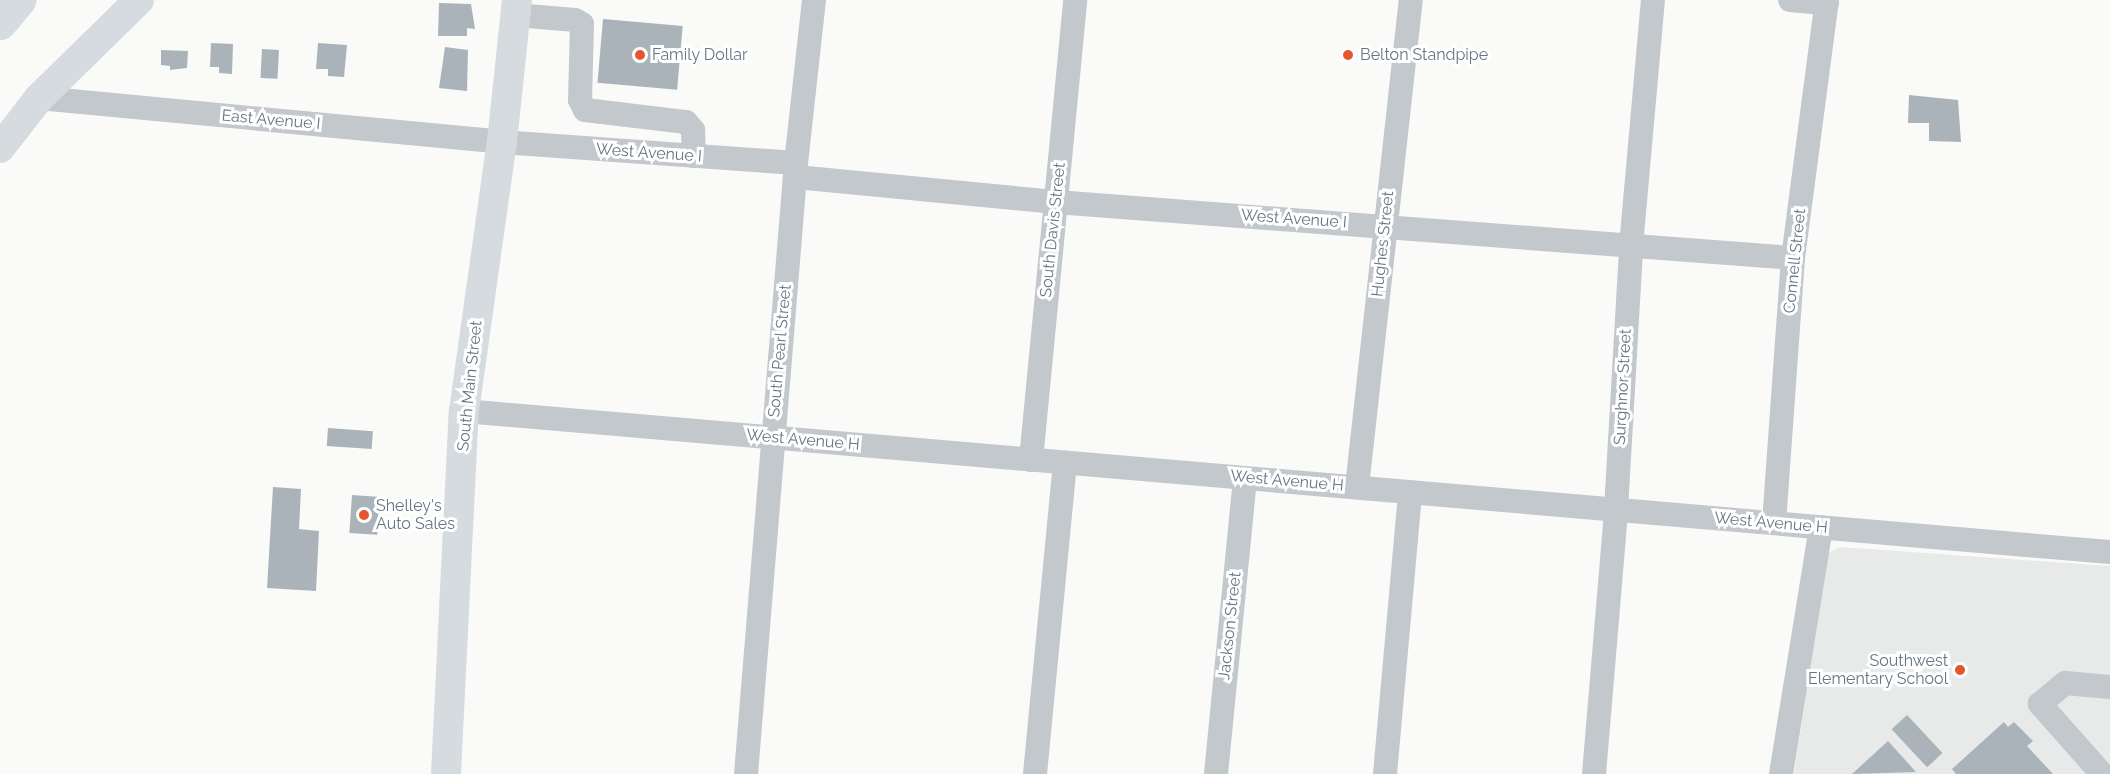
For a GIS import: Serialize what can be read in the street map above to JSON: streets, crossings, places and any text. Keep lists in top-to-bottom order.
{
  "streets": {
    "main road": ["South Main Street"],
    "street": [
      "East Avenue I",
      "West Avenue I",
      "South Davis Street",
      "Hughes Street",
      "Connell Street",
      "South Pearl Street",
      "Surghnor Street",
      "West Avenue H",
      "Jackson Street"
    ]
  },
  "crossings": [
    ["East Avenue I", "West Avenue I"],
    ["East Avenue I", "South Main Street"],
    ["West Avenue I", "South Davis Street"],
    ["West Avenue I", "Hughes Street"],
    ["West Avenue I", "Connell Street"],
    ["West Avenue I", "South Pearl Street"],
    ["West Avenue I", "South Main Street"],
    ["West Avenue I", "Surghnor Street"],
    ["South Davis Street", "West Avenue H"],
    ["Hughes Street", "West Avenue H"],
    ["Connell Street", "West Avenue H"],
    ["South Pearl Street", "West Avenue H"],
    ["South Main Street", "West Avenue H"],
    ["Surghnor Street", "West Avenue H"],
    ["West Avenue H", "Jackson Street"]
  ],
  "places": [
    "Family Dollar",
    "Belton Standpipe",
    "Shelley's Auto Sales",
    "Southwest Elementary School"
  ]
}
